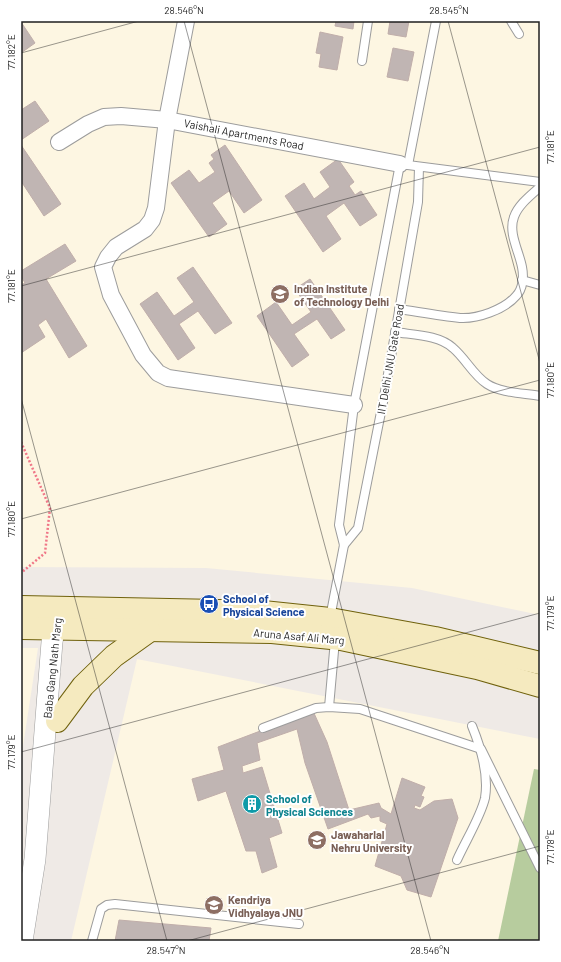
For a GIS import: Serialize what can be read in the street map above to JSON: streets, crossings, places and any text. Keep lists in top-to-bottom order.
{
  "streets": {
    "main road": ["Aruna Asaf Ali Marg"],
    "street": ["Vaishali Apartments Road", "Baba Gang Nath Marg"],
    "lane": ["IIT Delhi JNU Gate Road"]
  },
  "crossings": [
    ["Vaishali Apartments Road", "IIT Delhi JNU Gate Road"],
    ["IIT Delhi JNU Gate Road", "Aruna Asaf Ali Marg"],
    ["Aruna Asaf Ali Marg", "Baba Gang Nath Marg"]
  ],
  "places": {
    "school or university": ["Indian Institute of Technology Delhi", "Jawaharlal Nehru University", "Kendriya Vidhyalaya JNU"],
    "bus stop": ["School of Physical Science"],
    "building": ["School of Physical Sciences"]
  },
  "coordinates": [
    "28.546°N",
    "28.545°N",
    "77.182°E",
    "77.181°E",
    "77.180°E",
    "77.179°E",
    "77.178°E",
    "28.547°N"
  ]
}
